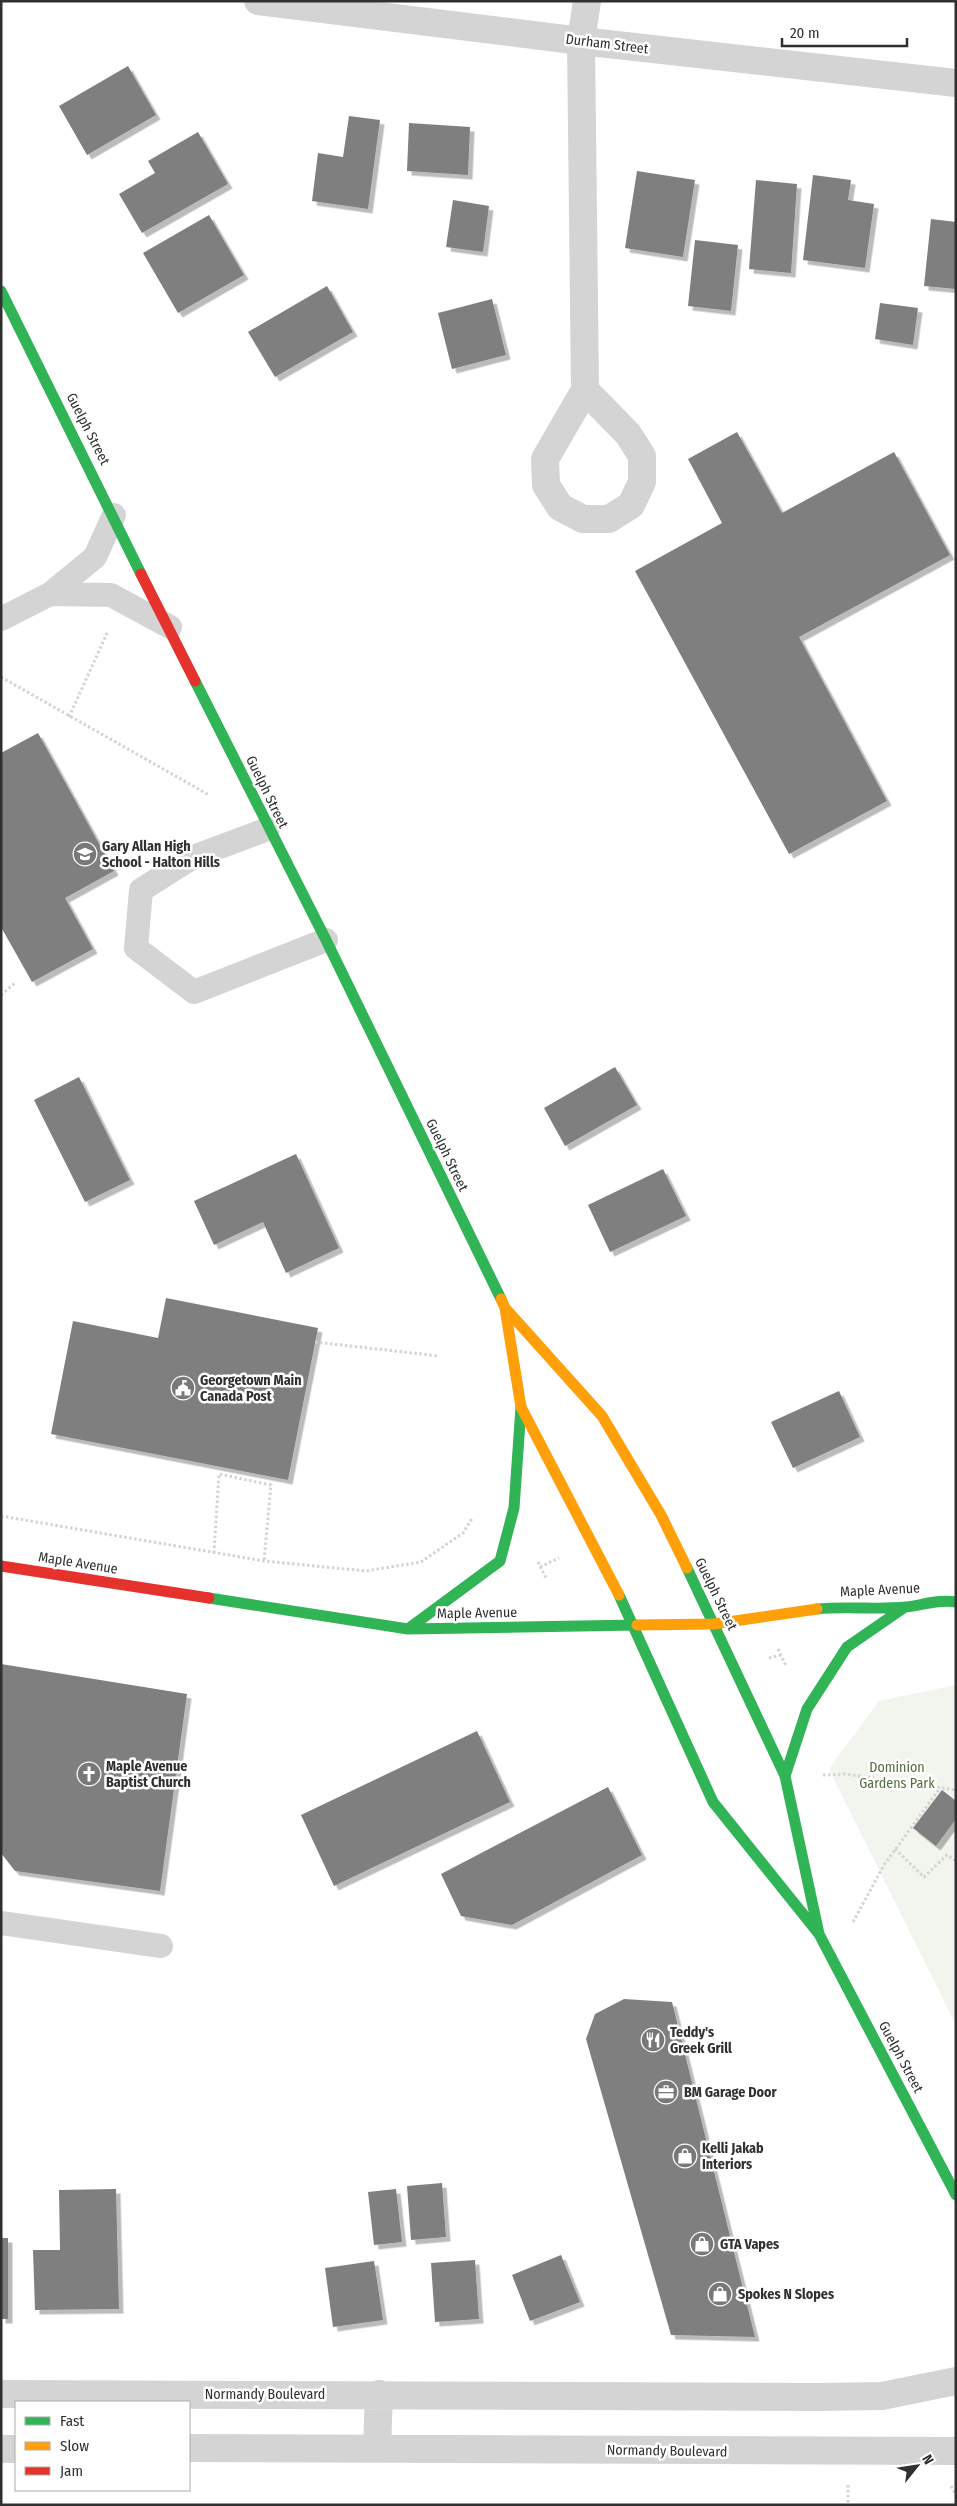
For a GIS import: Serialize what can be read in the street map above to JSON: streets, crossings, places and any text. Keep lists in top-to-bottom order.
{
  "streets": {
    "main road": ["Guelph Street", "Maple Avenue"],
    "street": ["Durham Street", "Normandy Boulevard"]
  },
  "crossings": [
    ["Guelph Street", "Maple Avenue"]
  ],
  "parks": ["Dominion Gardens Park"],
  "places": {
    "school or university": ["Gary Allan High School - Halton Hills"],
    "public building": ["Georgetown Main Canada Post"],
    "church": ["Maple Avenue Baptist Church"],
    "restaurant": ["Teddy's Greek Grill"],
    "office": ["BM Garage Door"],
    "shop": ["Kelli Jakab Interiors", "GTA Vapes", "Spokes N Slopes"]
  },
  "legend": ["Fast", "Slow", "Jam"],
  "scale_bar": "20 m",
  "north": "top right"
}
